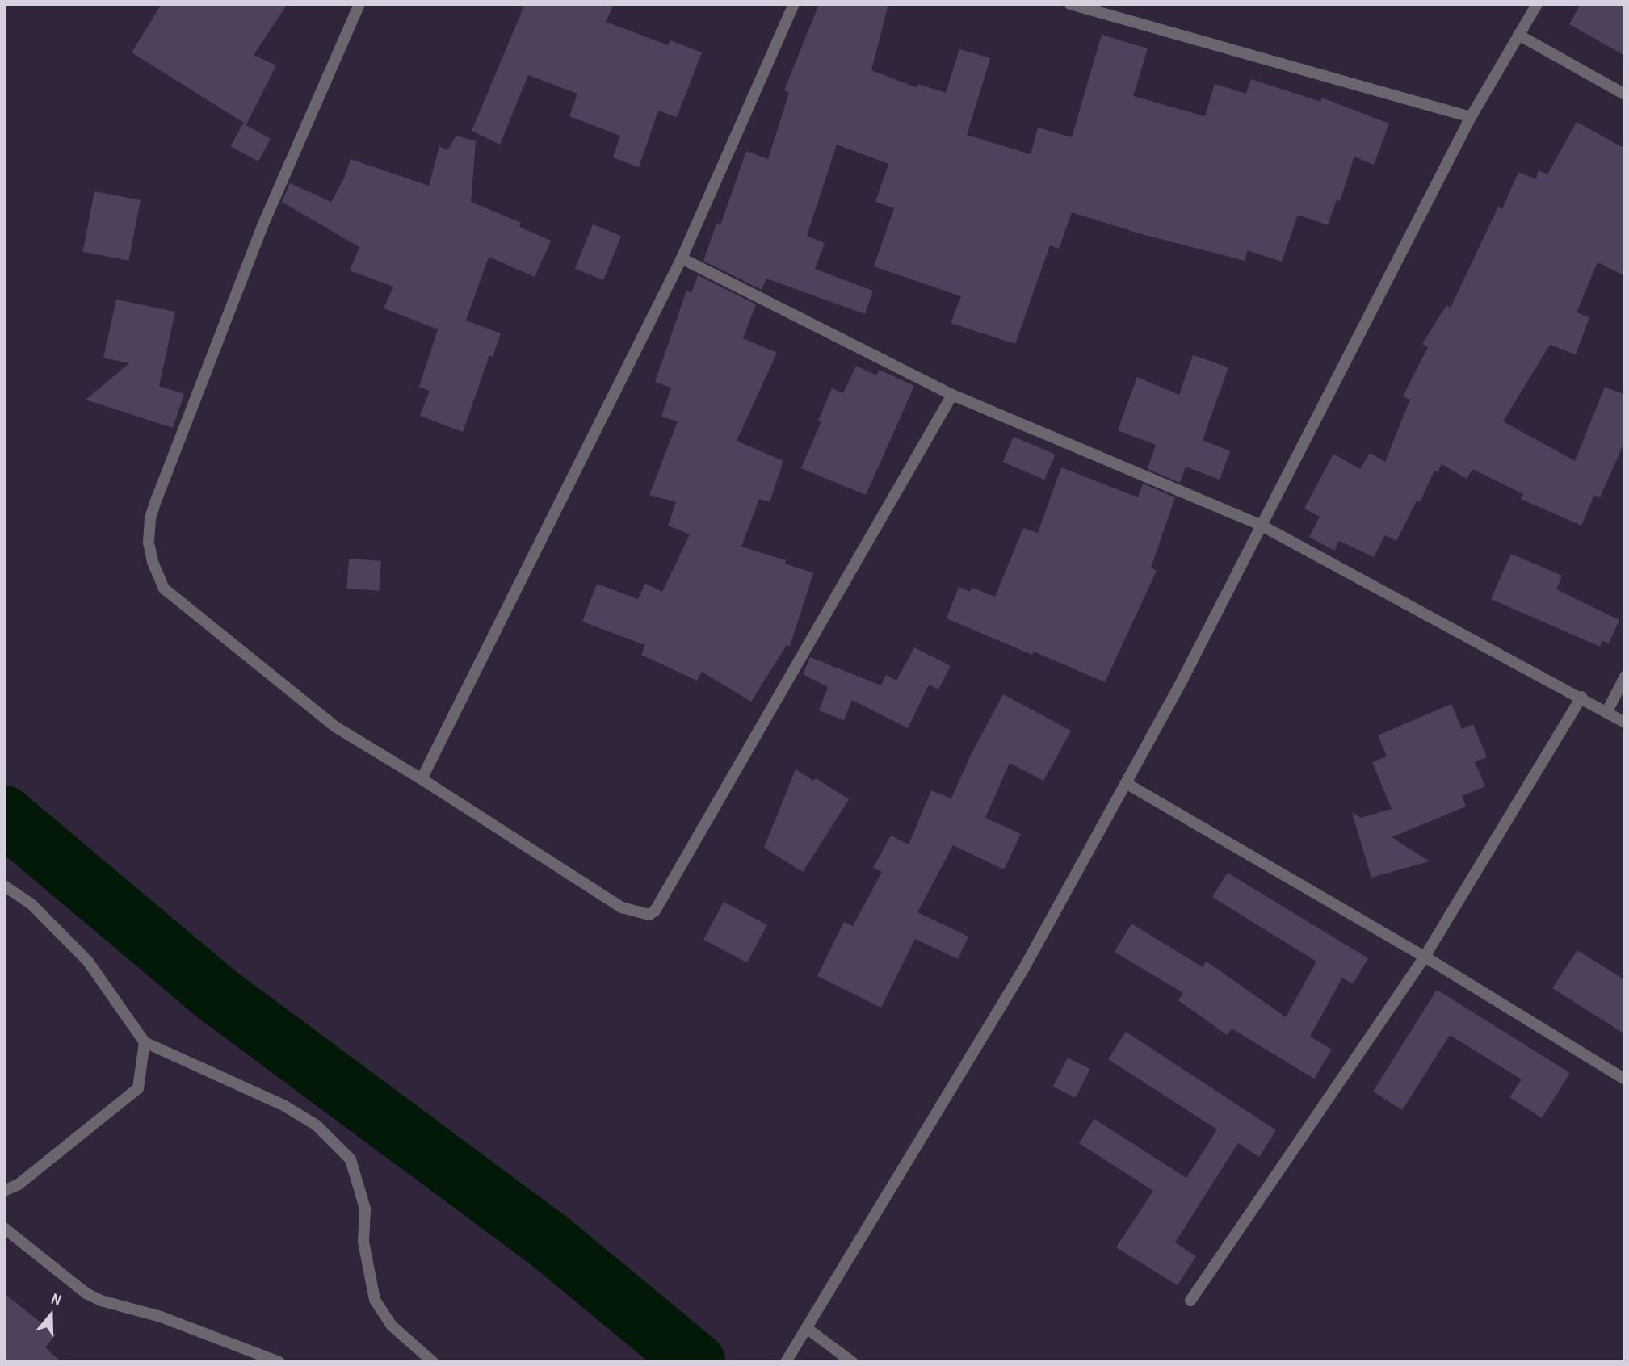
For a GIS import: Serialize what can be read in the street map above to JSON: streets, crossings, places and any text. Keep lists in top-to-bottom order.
{
  "north": "top"
}
